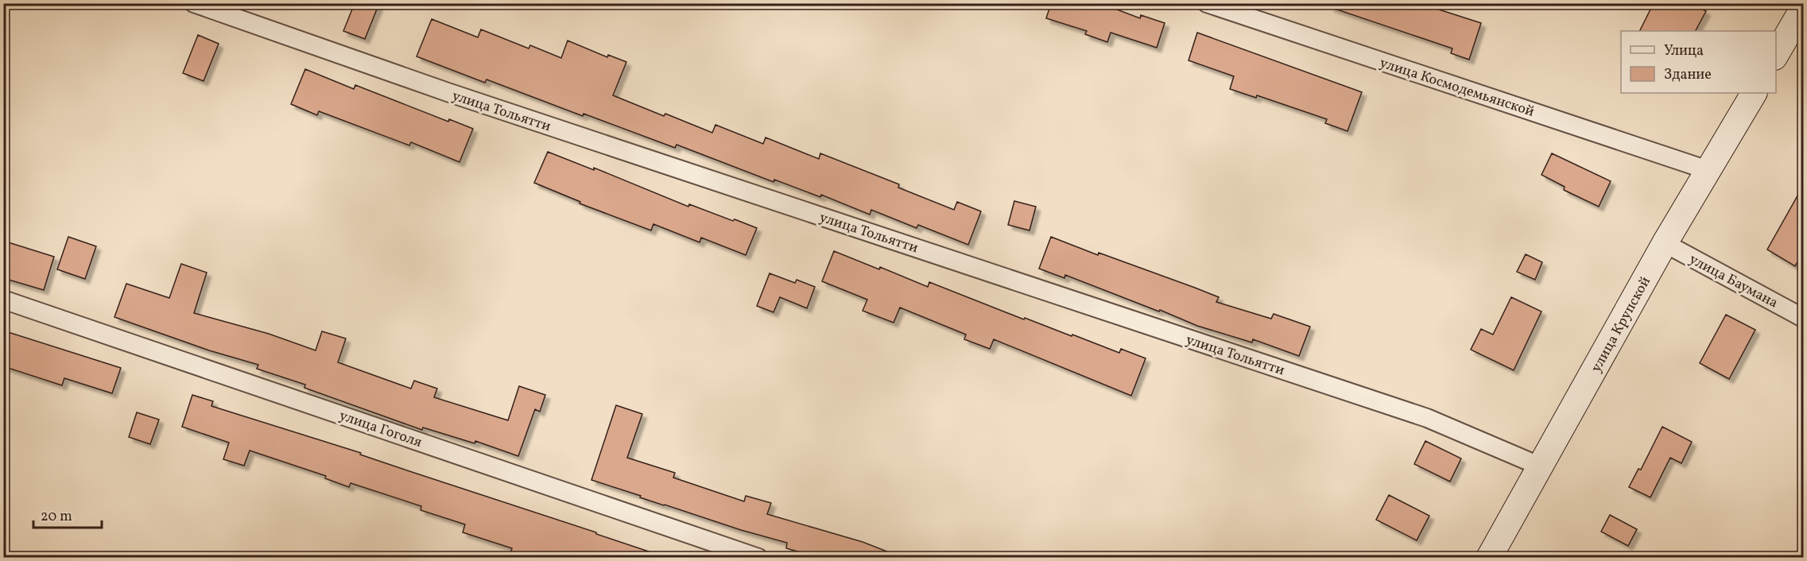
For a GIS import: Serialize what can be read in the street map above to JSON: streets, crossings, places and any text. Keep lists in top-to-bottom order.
{
  "streets": {
    "street": [
      "улица Космодемьянской",
      "улица Тольятти",
      "улица Баумана",
      "улица Крупской",
      "улица Гоголя"
    ]
  },
  "crossings": [
    ["улица Космодемьянской", "улица Крупской"],
    ["улица Тольятти", "улица Крупской"],
    ["улица Баумана", "улица Крупской"]
  ],
  "legend": ["Улица", "Здание"],
  "scale_bar": "20 m"
}
